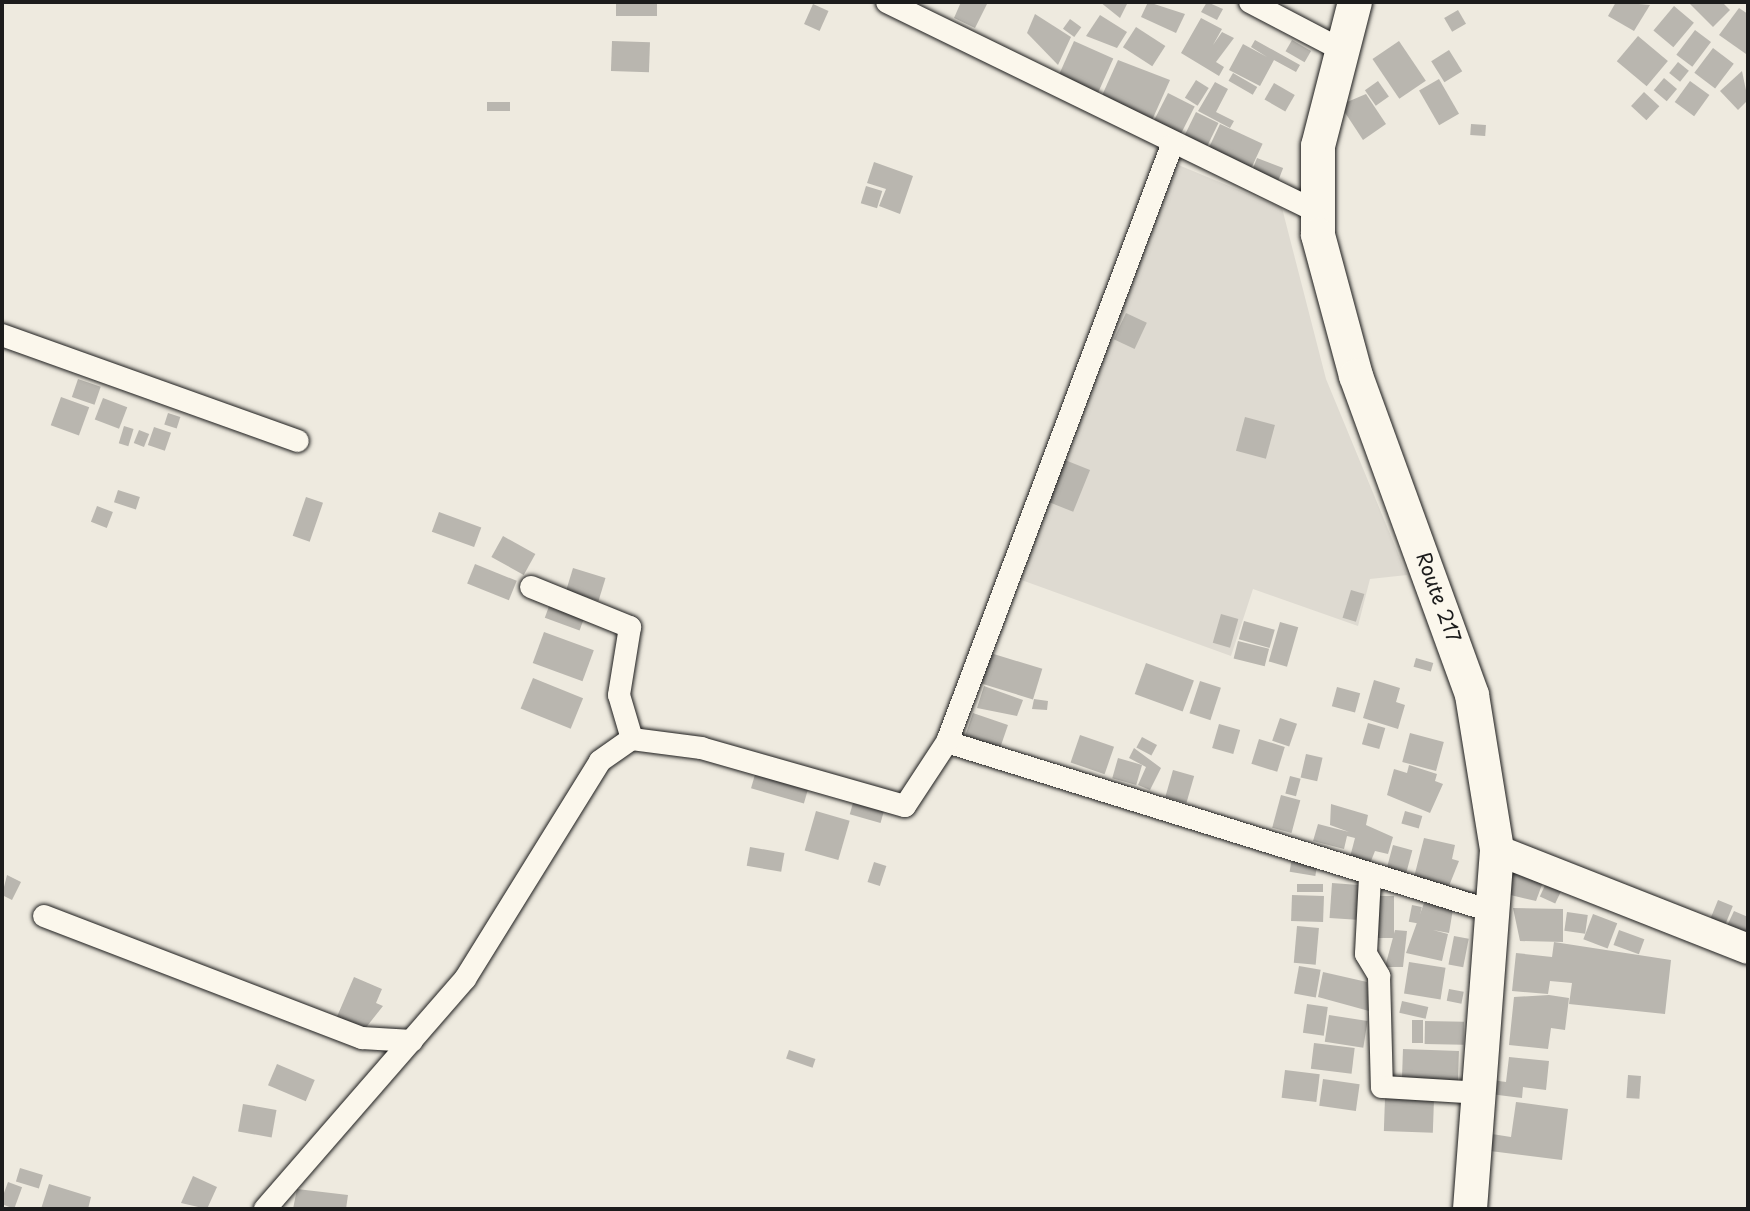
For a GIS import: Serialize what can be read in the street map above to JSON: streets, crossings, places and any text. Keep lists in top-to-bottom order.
{
  "streets": {
    "main road": ["Route 217"]
  }
}
